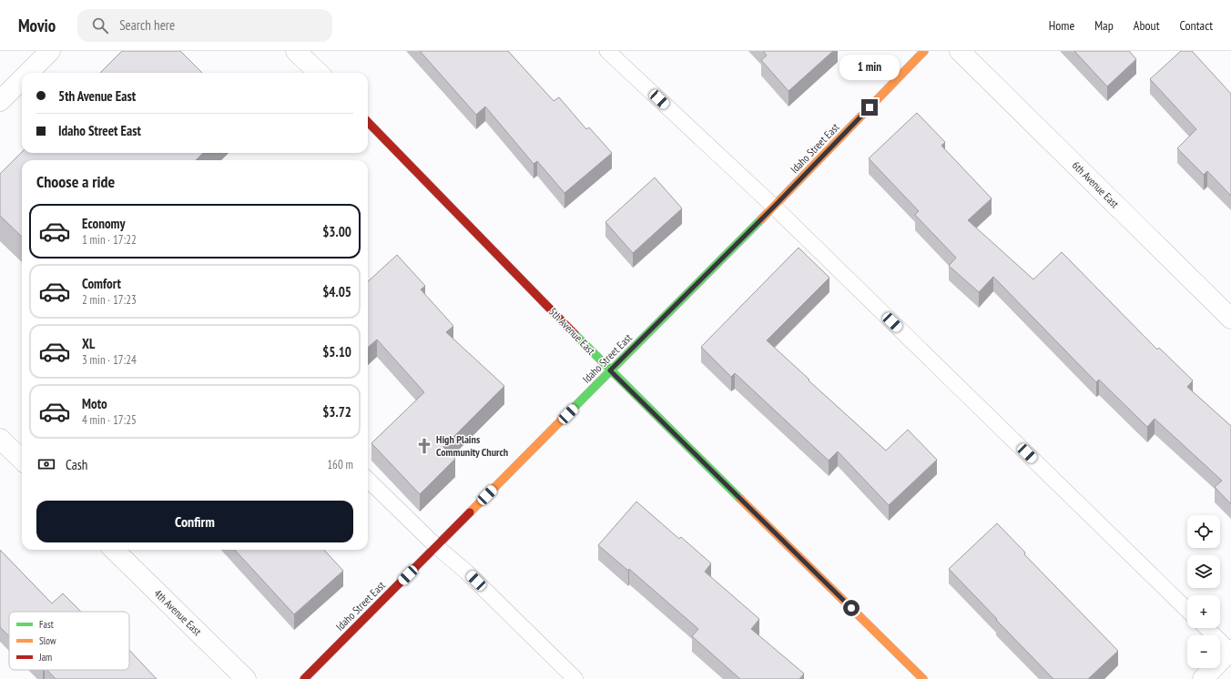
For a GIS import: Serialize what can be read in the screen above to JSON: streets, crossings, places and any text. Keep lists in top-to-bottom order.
{
  "streets": {
    "street": [
      "Idaho Street East",
      "6th Avenue East",
      "5th Avenue East",
      "4th Avenue East"
    ]
  },
  "crossings": [
    ["Idaho Street East", "5th Avenue East"]
  ],
  "places": {
    "church": ["High Plains Community Church"]
  },
  "legend": ["Fast", "Slow", "Jam"],
  "page": {
    "header": "Movio",
    "search": "Search here",
    "nav": [
      "Home",
      "Map",
      "About",
      "Contact"
    ],
    "bubble": "1 min",
    "banner": ["5th Avenue East", "Idaho Street East"],
    "heading": "Choose a ride",
    "list": [
      {
        "name": "Economy",
        "note": "1 min · 17:22",
        "value": "$3.00"
      },
      {
        "name": "Comfort",
        "note": "2 min · 17:23",
        "value": "$4.05"
      },
      {
        "name": "XL",
        "note": "3 min · 17:24",
        "value": "$5.10"
      },
      {
        "name": "Moto",
        "note": "4 min · 17:25",
        "value": "$3.72"
      }
    ],
    "pay": ["Cash", "160 m"],
    "buttons": "Confirm",
    "map_buttons": ["+", "−"]
  }
}
